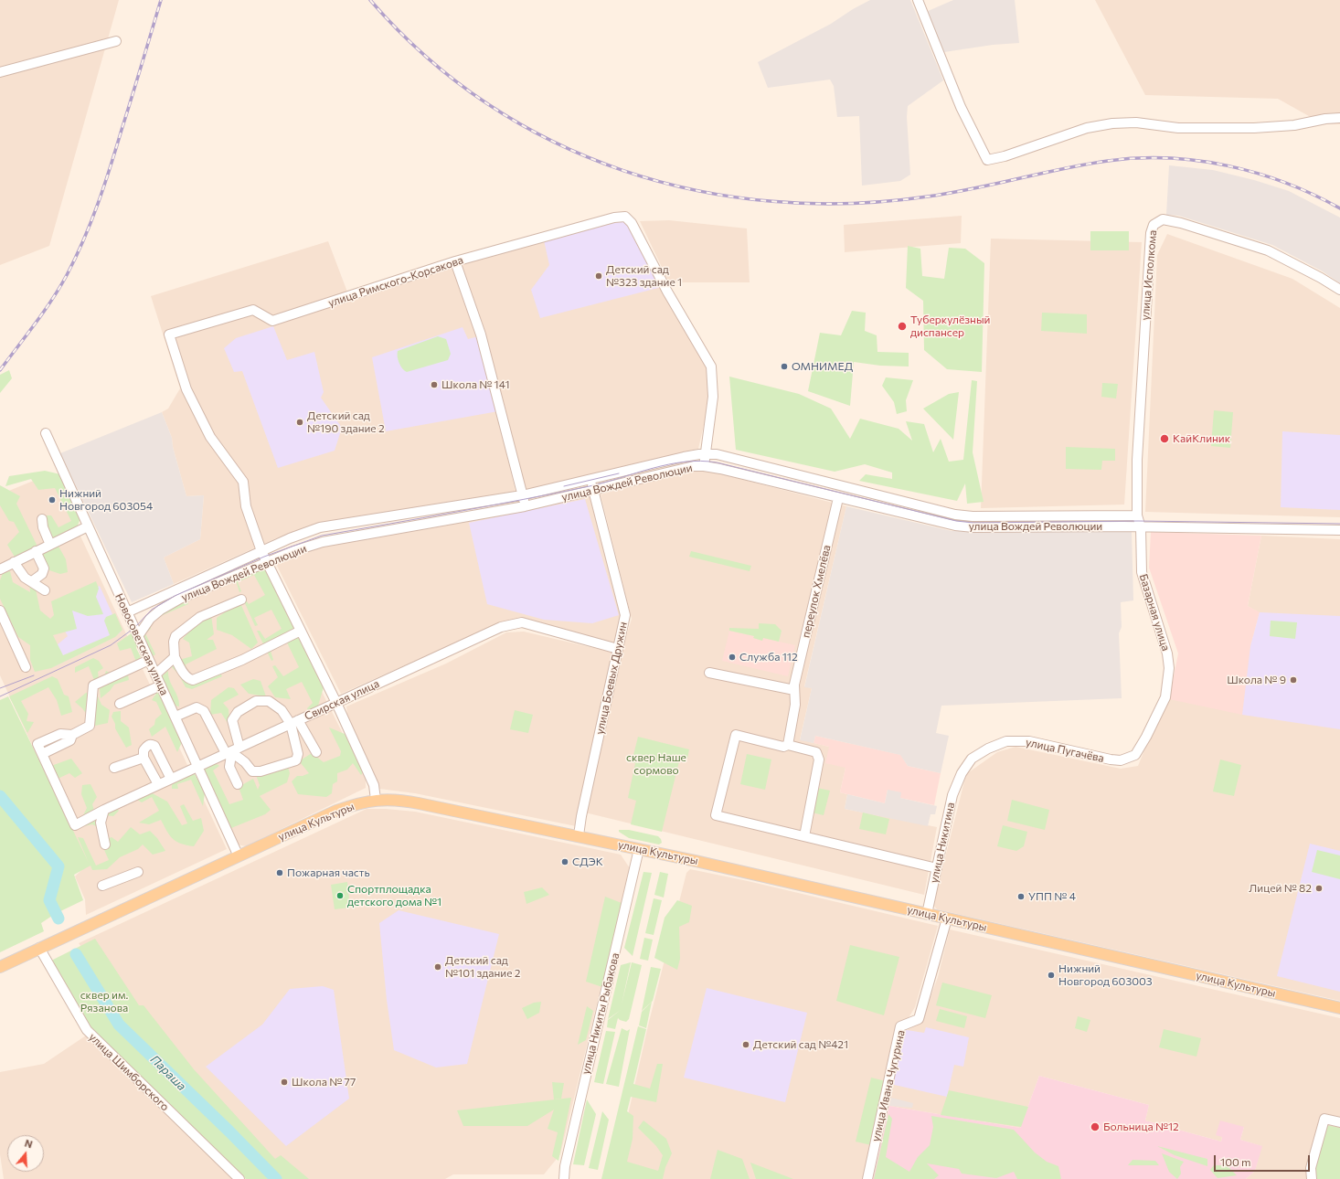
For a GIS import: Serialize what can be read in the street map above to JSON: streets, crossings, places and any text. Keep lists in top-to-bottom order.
{
  "streets": {
    "main road": ["улица Культуры"],
    "street": [
      "улица Исполкома",
      "улица Римского-Корсакова",
      "улица Вождей Революции",
      "переулок Хмелёва",
      "Базарная улица",
      "Новосоветская улица",
      "улица Боевых Дружин",
      "Свирская улица",
      "улица Пугачёва",
      "улица Никитина",
      "улица Никиты Рыбакова",
      "улица Шимборского",
      "улица Ивана Чугурина"
    ]
  },
  "crossings": [
    ["улица Исполкома", "улица Вождей Революции"],
    ["улица Исполкома", "Базарная улица"],
    ["улица Римского-Корсакова", "улица Вождей Революции"],
    ["улица Вождей Революции", "переулок Хмелёва"],
    ["улица Вождей Революции", "Базарная улица"],
    ["улица Вождей Революции", "Новосоветская улица"],
    ["улица Вождей Революции", "улица Боевых Дружин"],
    ["Базарная улица", "улица Пугачёва"],
    ["Новосоветская улица", "Свирская улица"],
    ["Новосоветская улица", "улица Культуры"],
    ["улица Боевых Дружин", "Свирская улица"],
    ["улица Боевых Дружин", "улица Культуры"],
    ["улица Пугачёва", "улица Никитина"],
    ["улица Культуры", "улица Никитина"],
    ["улица Культуры", "улица Никиты Рыбакова"],
    ["улица Культуры", "улица Шимборского"],
    ["улица Культуры", "улица Ивана Чугурина"]
  ],
  "water": ["Параша"],
  "parks": ["сквер Наше сормово", "сквер им. Рязанова"],
  "places": [
    "Детский сад №323 здание 1",
    "Туберкулёзный диспансер",
    "ОМНИМЕД",
    "Школа № 141",
    "Детский сад №190 здание 2",
    "КайКлиник",
    "Нижний Новгород 603054",
    "Служба 112",
    "Школа № 9",
    "СДЭК",
    "Пожарная часть",
    "Лицей № 82",
    "Спортплощадка детского дома №1",
    "УПП № 4",
    "Детский сад №101 здание 2",
    "Нижний Новгород 603003",
    "Детский сад №421",
    "Школа № 77",
    "Больница №12"
  ],
  "scale_bar": "100 m",
  "north": "top"
}
